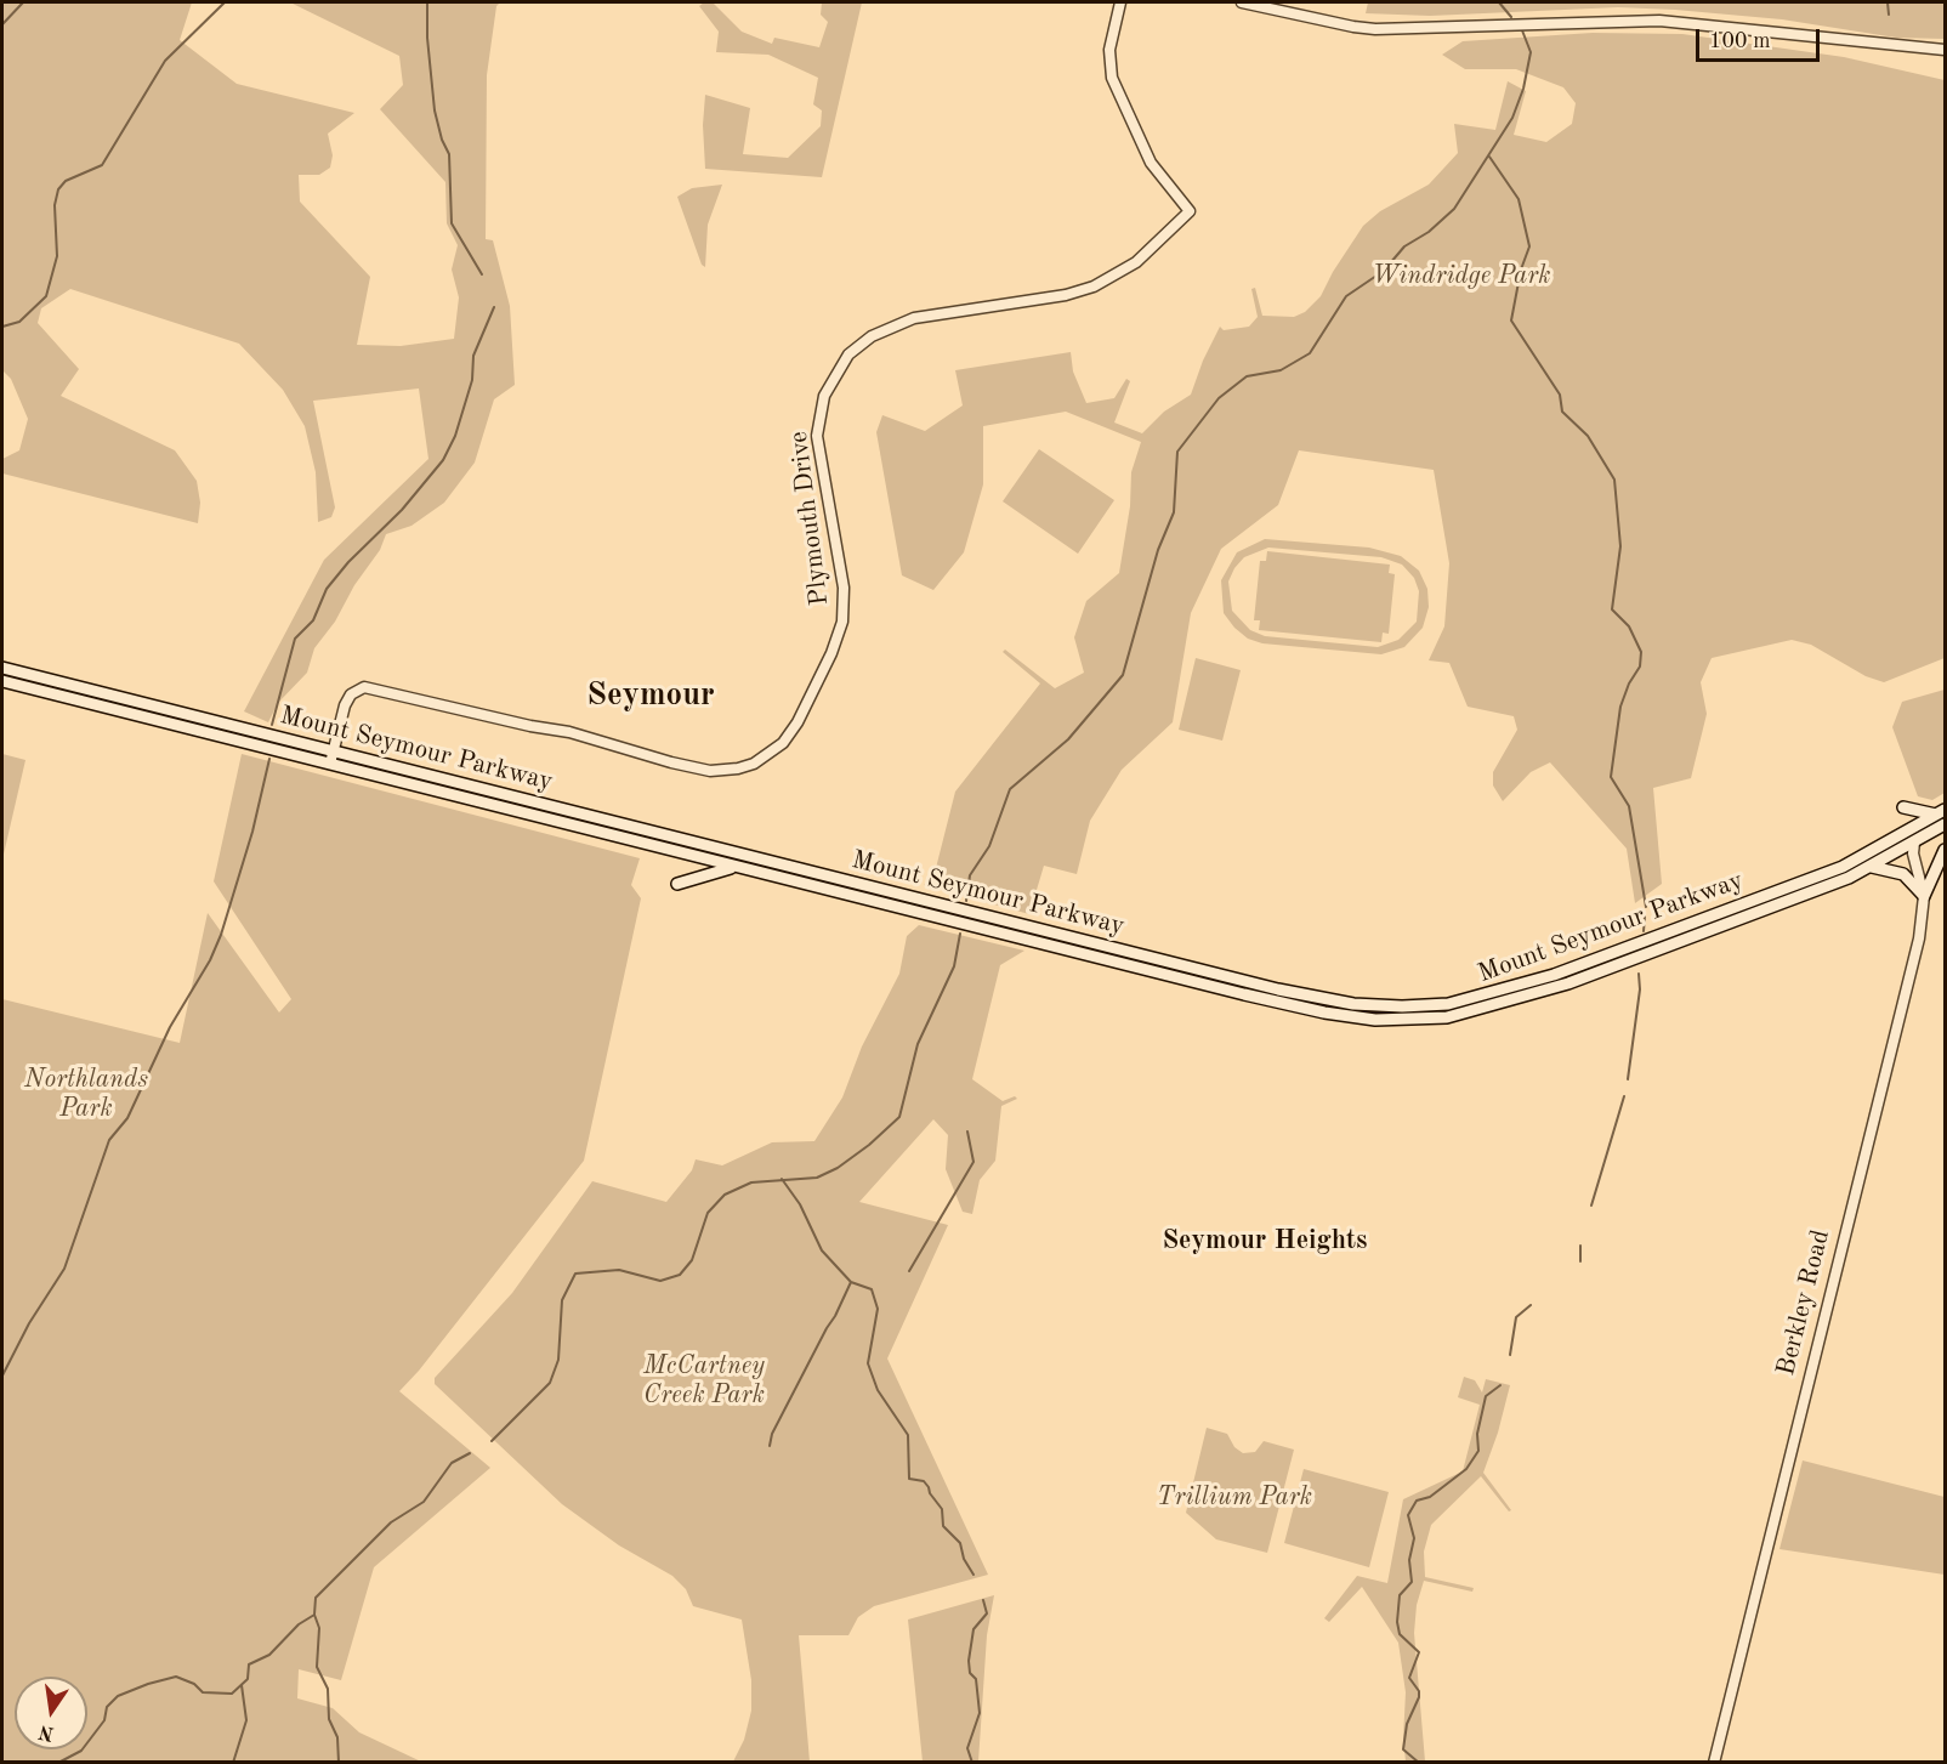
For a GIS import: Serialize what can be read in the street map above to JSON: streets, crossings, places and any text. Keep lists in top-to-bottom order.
{
  "streets": {
    "main road": ["Mount Seymour Parkway"],
    "street": ["Plymouth Drive", "Berkley Road"]
  },
  "crossings": [
    ["Plymouth Drive", "Mount Seymour Parkway"],
    ["Mount Seymour Parkway", "Berkley Road"]
  ],
  "districts": ["Seymour", "Seymour Heights"],
  "parks": [
    "Windridge Park",
    "Northlands Park",
    "McCartney Creek Park",
    "Trillium Park"
  ],
  "scale_bar": "100 m",
  "north": "bottom"
}
